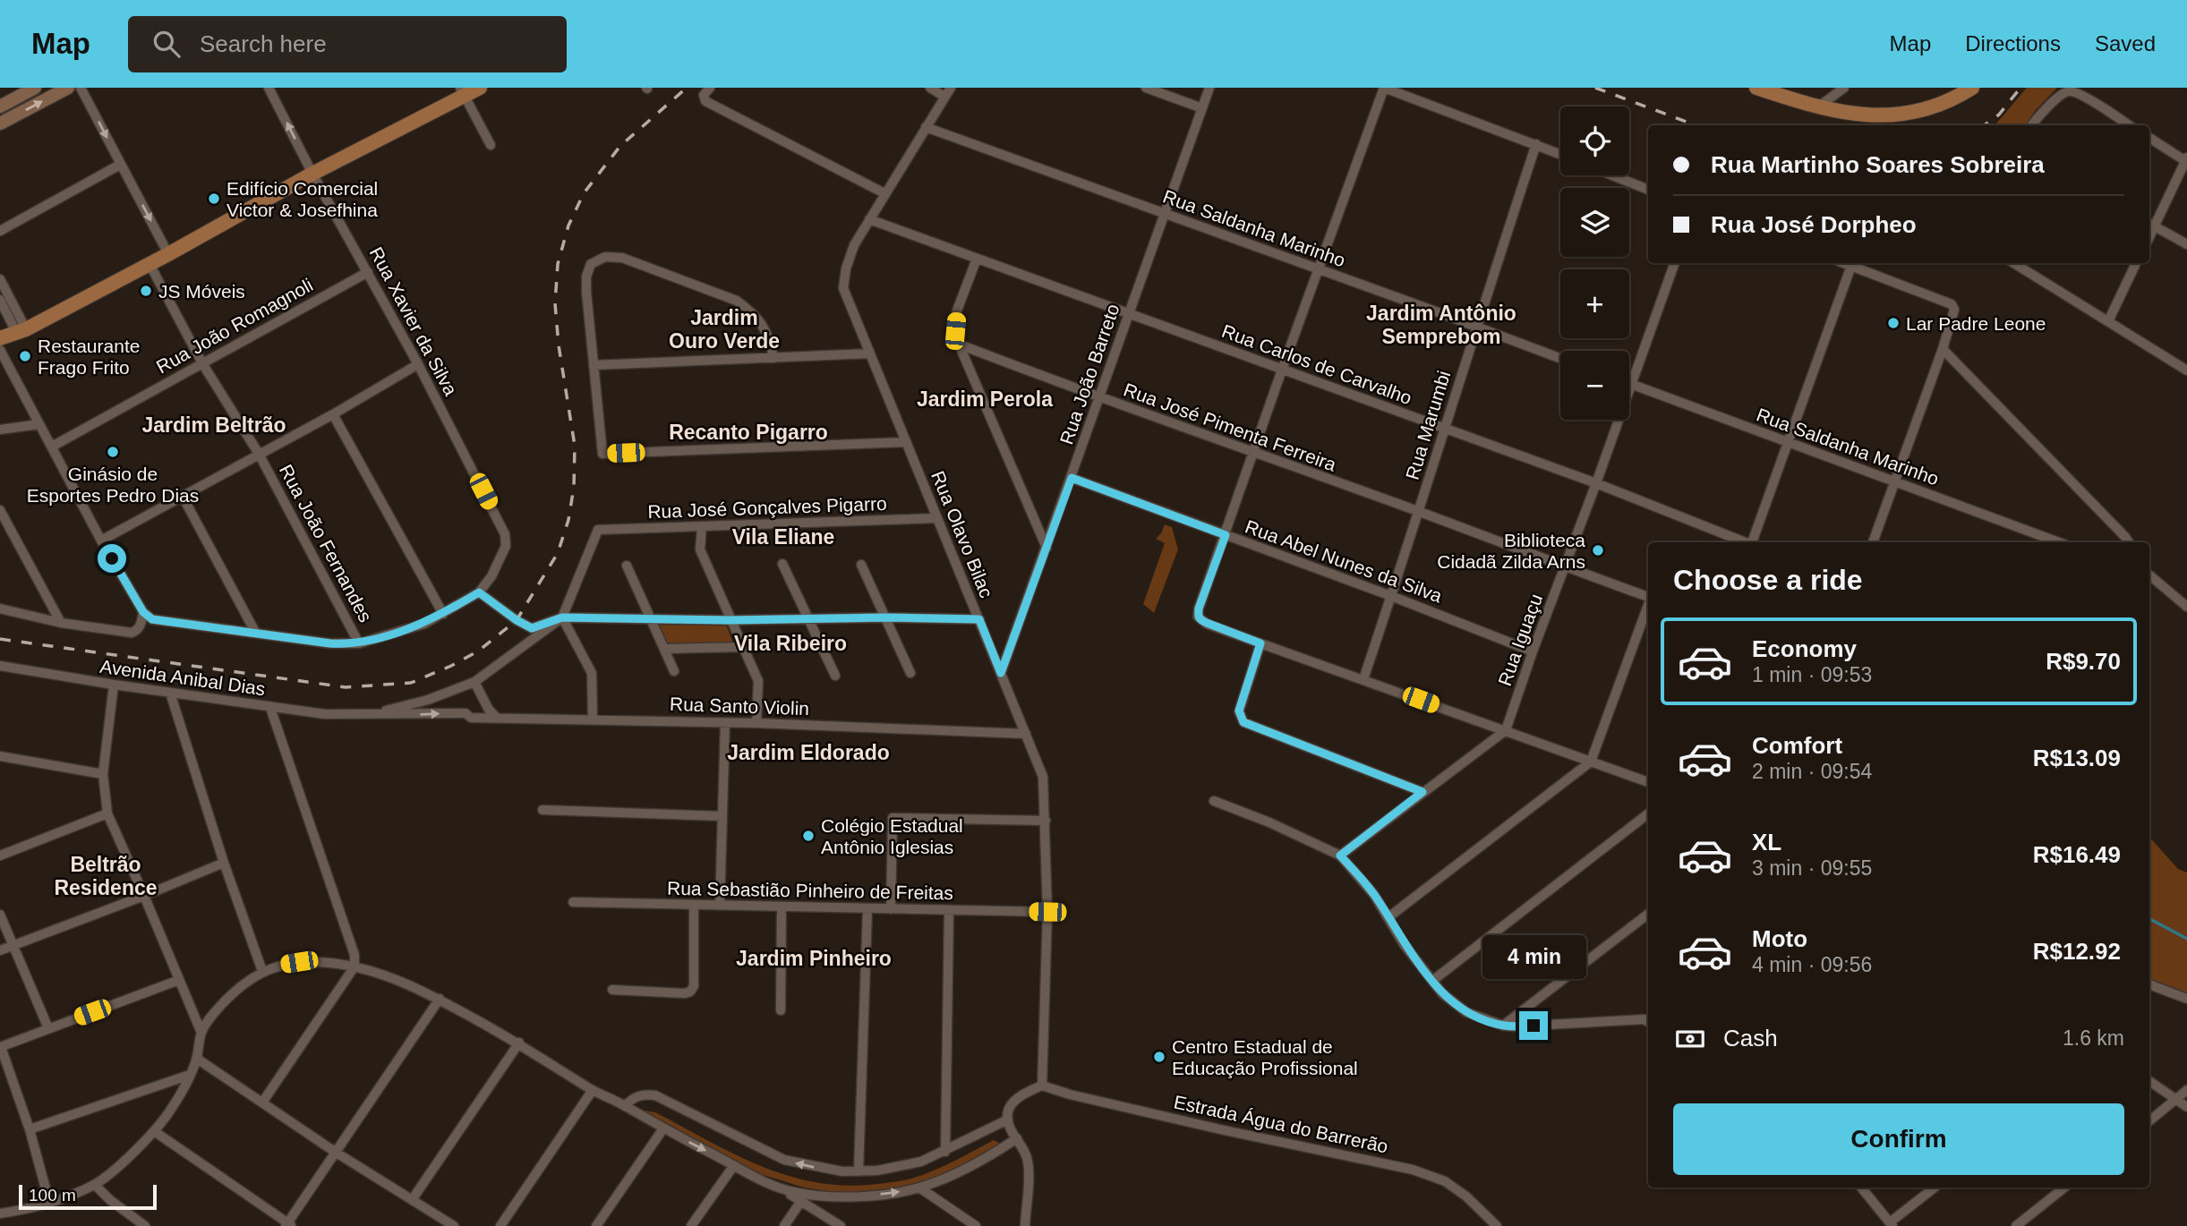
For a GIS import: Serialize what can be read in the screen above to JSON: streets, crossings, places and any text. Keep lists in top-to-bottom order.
{
  "streets": {
    "street": [
      "Rua Saldanha Marinho",
      "Rua Xavier da Silva",
      "Rua João Romagnoli",
      "Rua Carlos de Carvalho",
      "Rua João Barreto",
      "Rua Marumbi",
      "Rua José Pimenta Ferreira",
      "Rua José Gonçalves Pigarro",
      "Rua Olavo Bilac",
      "Rua João Fernandes",
      "Rua Abel Nunes da Silva",
      "Rua Iguaçu",
      "Avenida Anibal Dias",
      "Rua Santo Violin",
      "Rua Sebastião Pinheiro de Freitas",
      "Estrada Água do Barrerão"
    ]
  },
  "crossings": [
    ["Rua Saldanha Marinho", "Rua João Barreto"],
    ["Rua Saldanha Marinho", "Rua Marumbi"],
    ["Rua Saldanha Marinho", "Rua Olavo Bilac"],
    ["Rua Saldanha Marinho", "Rua Iguaçu"],
    ["Rua Xavier da Silva", "Rua João Romagnoli"],
    ["Rua João Romagnoli", "Rua João Fernandes"],
    ["Rua Carlos de Carvalho", "Rua João Barreto"],
    ["Rua Carlos de Carvalho", "Rua Marumbi"],
    ["Rua Carlos de Carvalho", "Rua Olavo Bilac"],
    ["Rua Carlos de Carvalho", "Rua Iguaçu"],
    ["Rua João Barreto", "Rua José Pimenta Ferreira"],
    ["Rua João Barreto", "Rua Olavo Bilac"],
    ["Rua João Barreto", "Rua Abel Nunes da Silva"],
    ["Rua Marumbi", "Rua José Pimenta Ferreira"],
    ["Rua Marumbi", "Rua Abel Nunes da Silva"],
    ["Rua José Pimenta Ferreira", "Rua Iguaçu"],
    ["Rua José Gonçalves Pigarro", "Rua Olavo Bilac"],
    ["Rua José Gonçalves Pigarro", "Avenida Anibal Dias"],
    ["Rua Olavo Bilac", "Rua Santo Violin"],
    ["Rua Olavo Bilac", "Rua Sebastião Pinheiro de Freitas"],
    ["Rua Olavo Bilac", "Estrada Água do Barrerão"],
    ["Rua Abel Nunes da Silva", "Rua Iguaçu"],
    ["Avenida Anibal Dias", "Rua Santo Violin"]
  ],
  "districts": [
    "Jardim Antônio Semprebom",
    "Jardim Ouro Verde",
    "Jardim Perola",
    "Jardim Beltrão",
    "Recanto Pigarro",
    "Vila Eliane",
    "Vila Ribeiro",
    "Jardim Eldorado",
    "Beltrão Residence",
    "Jardim Pinheiro"
  ],
  "places": [
    "Edifício Comercial Victor & Josefhina",
    "JS Móveis",
    "Lar Padre Leone",
    "Restaurante Frago Frito",
    "Ginásio de Esportes Pedro Dias",
    "Biblioteca Cidadã Zilda Arns",
    "Colégio Estadual Antônio Iglesias",
    "Centro Estadual de Educação Profissional"
  ],
  "scale_bar": "100 m",
  "page": {
    "header": "Map",
    "search": "Search here",
    "nav": ["Map", "Directions", "Saved"],
    "map_buttons": ["+", "−"],
    "banner": ["Rua Martinho Soares Sobreira", "Rua José Dorpheo"],
    "heading": "Choose a ride",
    "list": [
      {
        "name": "Economy",
        "note": "1 min · 09:53",
        "value": "R$9.70"
      },
      {
        "name": "Comfort",
        "note": "2 min · 09:54",
        "value": "R$13.09"
      },
      {
        "name": "XL",
        "note": "3 min · 09:55",
        "value": "R$16.49"
      },
      {
        "name": "Moto",
        "note": "4 min · 09:56",
        "value": "R$12.92"
      }
    ],
    "bubble": "4 min",
    "pay": ["Cash", "1.6 km"],
    "buttons": "Confirm",
    "scale": "100 m"
  }
}
